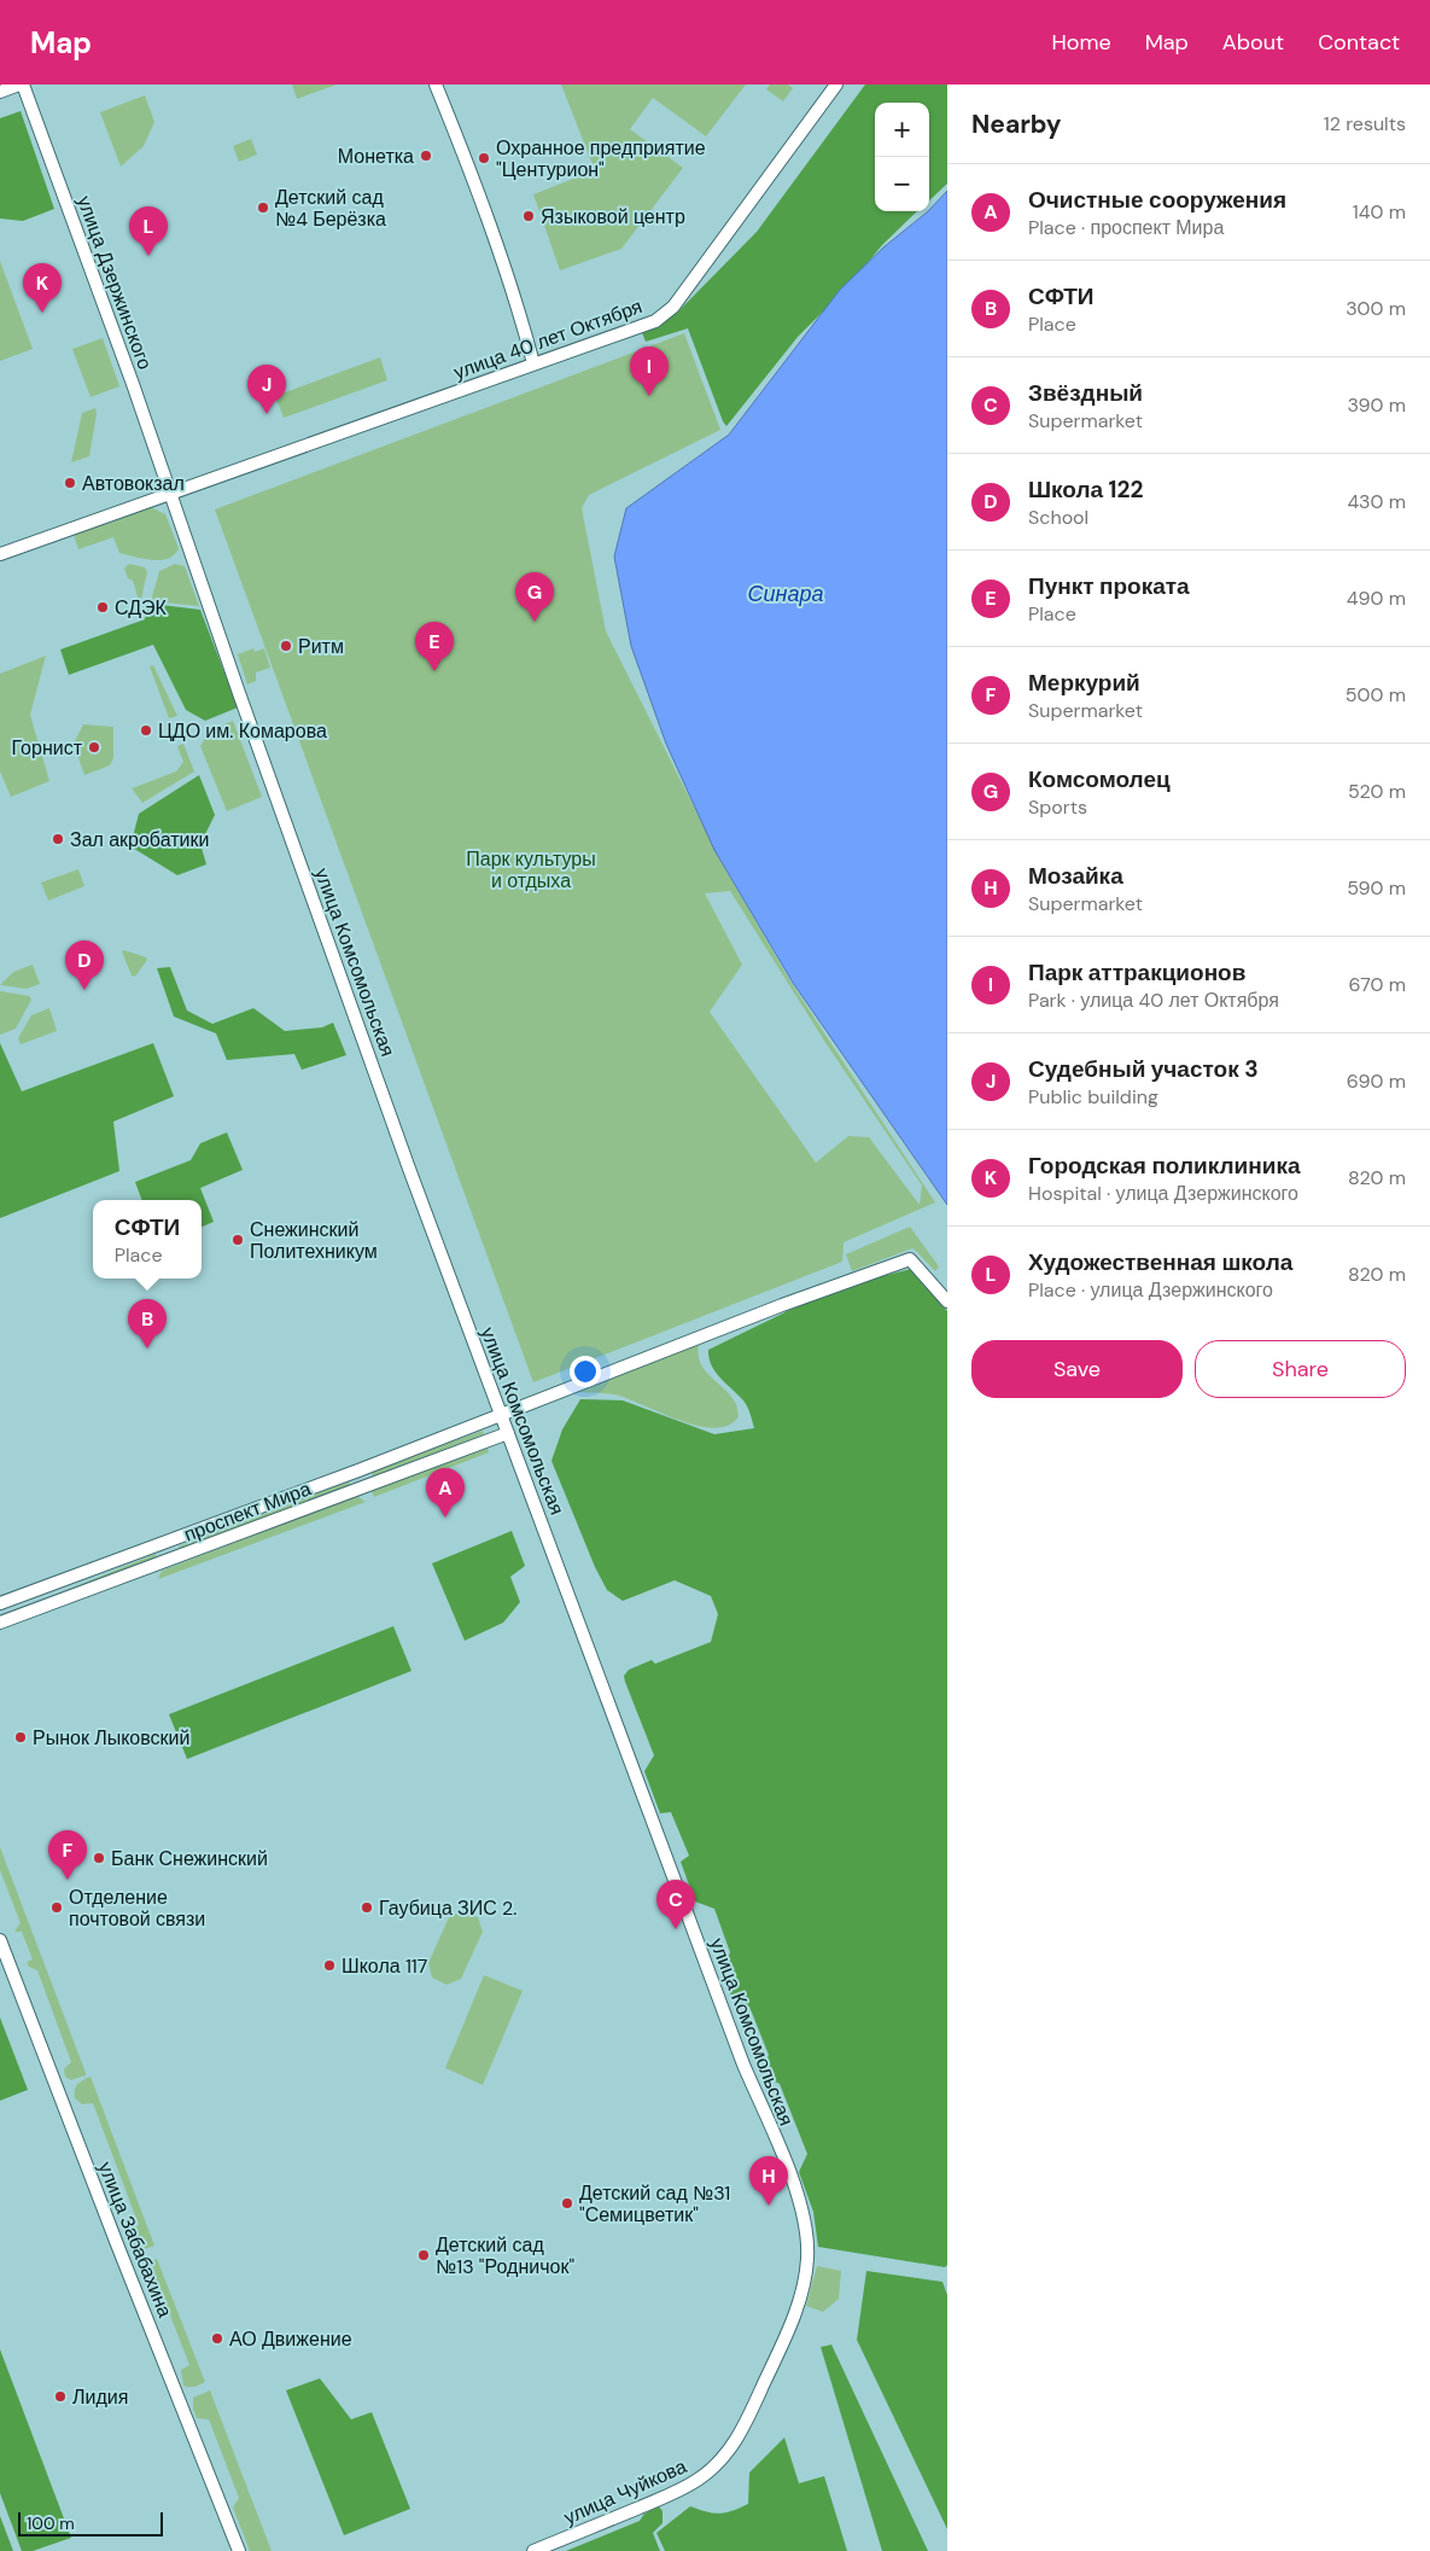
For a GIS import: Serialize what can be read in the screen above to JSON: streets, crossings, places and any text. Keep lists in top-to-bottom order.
{
  "streets": {
    "street": [
      "улица Дзержинского",
      "улица 40 лет Октября",
      "улица Комсомольская",
      "проспект Мира",
      "улица Забабахина",
      "улица Чуйкова"
    ]
  },
  "crossings": [
    ["улица Дзержинского", "улица 40 лет Октября"],
    ["улица Дзержинского", "улица Комсомольская"],
    ["улица 40 лет Октября", "улица Комсомольская"],
    ["улица Комсомольская", "проспект Мира"],
    ["улица Комсомольская", "улица Чуйкова"]
  ],
  "water": ["Синара"],
  "parks": ["Парк культуры и отдыха"],
  "places": [
    "Монетка",
    "Охранное предприятие \"Центурион\"",
    "Детский сад №4 Берёзка",
    "Языковой центр",
    "Автовокзал",
    "СДЭК",
    "Ритм",
    "ЦДО им. Комарова",
    "Горнист",
    "Зал акробатики",
    "Снежинский Политехникум",
    "Рынок Лыковский",
    "Банк Снежинский",
    "Отделение почтовой связи",
    "Гаубица ЗИС 2.",
    "Школа 117",
    "Детский сад №31 \"Семицветик\"",
    "Детский сад №13 \"Родничок\"",
    "АО Движение",
    "Лидия"
  ],
  "scale_bar": "100 m",
  "page": {
    "header": "Map",
    "nav": [
      "Home",
      "Map",
      "About",
      "Contact"
    ],
    "heading": ["Nearby", "12 results"],
    "map_buttons": ["+", "−"],
    "list": [
      {
        "mark": "A",
        "name": "Очистные сооружения",
        "note": "Place · проспект Мира",
        "value": "140 m"
      },
      {
        "mark": "B",
        "name": "СФТИ",
        "note": "Place",
        "value": "300 m"
      },
      {
        "mark": "C",
        "name": "Звёздный",
        "note": "Supermarket",
        "value": "390 m"
      },
      {
        "mark": "D",
        "name": "Школа 122",
        "note": "School",
        "value": "430 m"
      },
      {
        "mark": "E",
        "name": "Пункт проката",
        "note": "Place",
        "value": "490 m"
      },
      {
        "mark": "F",
        "name": "Меркурий",
        "note": "Supermarket",
        "value": "500 m"
      },
      {
        "mark": "G",
        "name": "Комсомолец",
        "note": "Sports",
        "value": "520 m"
      },
      {
        "mark": "H",
        "name": "Мозайка",
        "note": "Supermarket",
        "value": "590 m"
      },
      {
        "mark": "I",
        "name": "Парк аттракционов",
        "note": "Park · улица 40 лет Октября",
        "value": "670 m"
      },
      {
        "mark": "J",
        "name": "Судебный участок 3",
        "note": "Public building",
        "value": "690 m"
      },
      {
        "mark": "K",
        "name": "Городская поликлиника",
        "note": "Hospital · улица Дзержинского",
        "value": "820 m"
      },
      {
        "mark": "L",
        "name": "Художественная школа",
        "note": "Place · улица Дзержинского",
        "value": "820 m"
      }
    ],
    "pins": [
      "L",
      "K",
      "I",
      "J",
      "G",
      "E",
      "D",
      "B",
      "A",
      "F",
      "C",
      "H"
    ],
    "popup": ["СФТИ", "Place"],
    "buttons": ["Save", "Share"],
    "scale": "100 m"
  }
}
